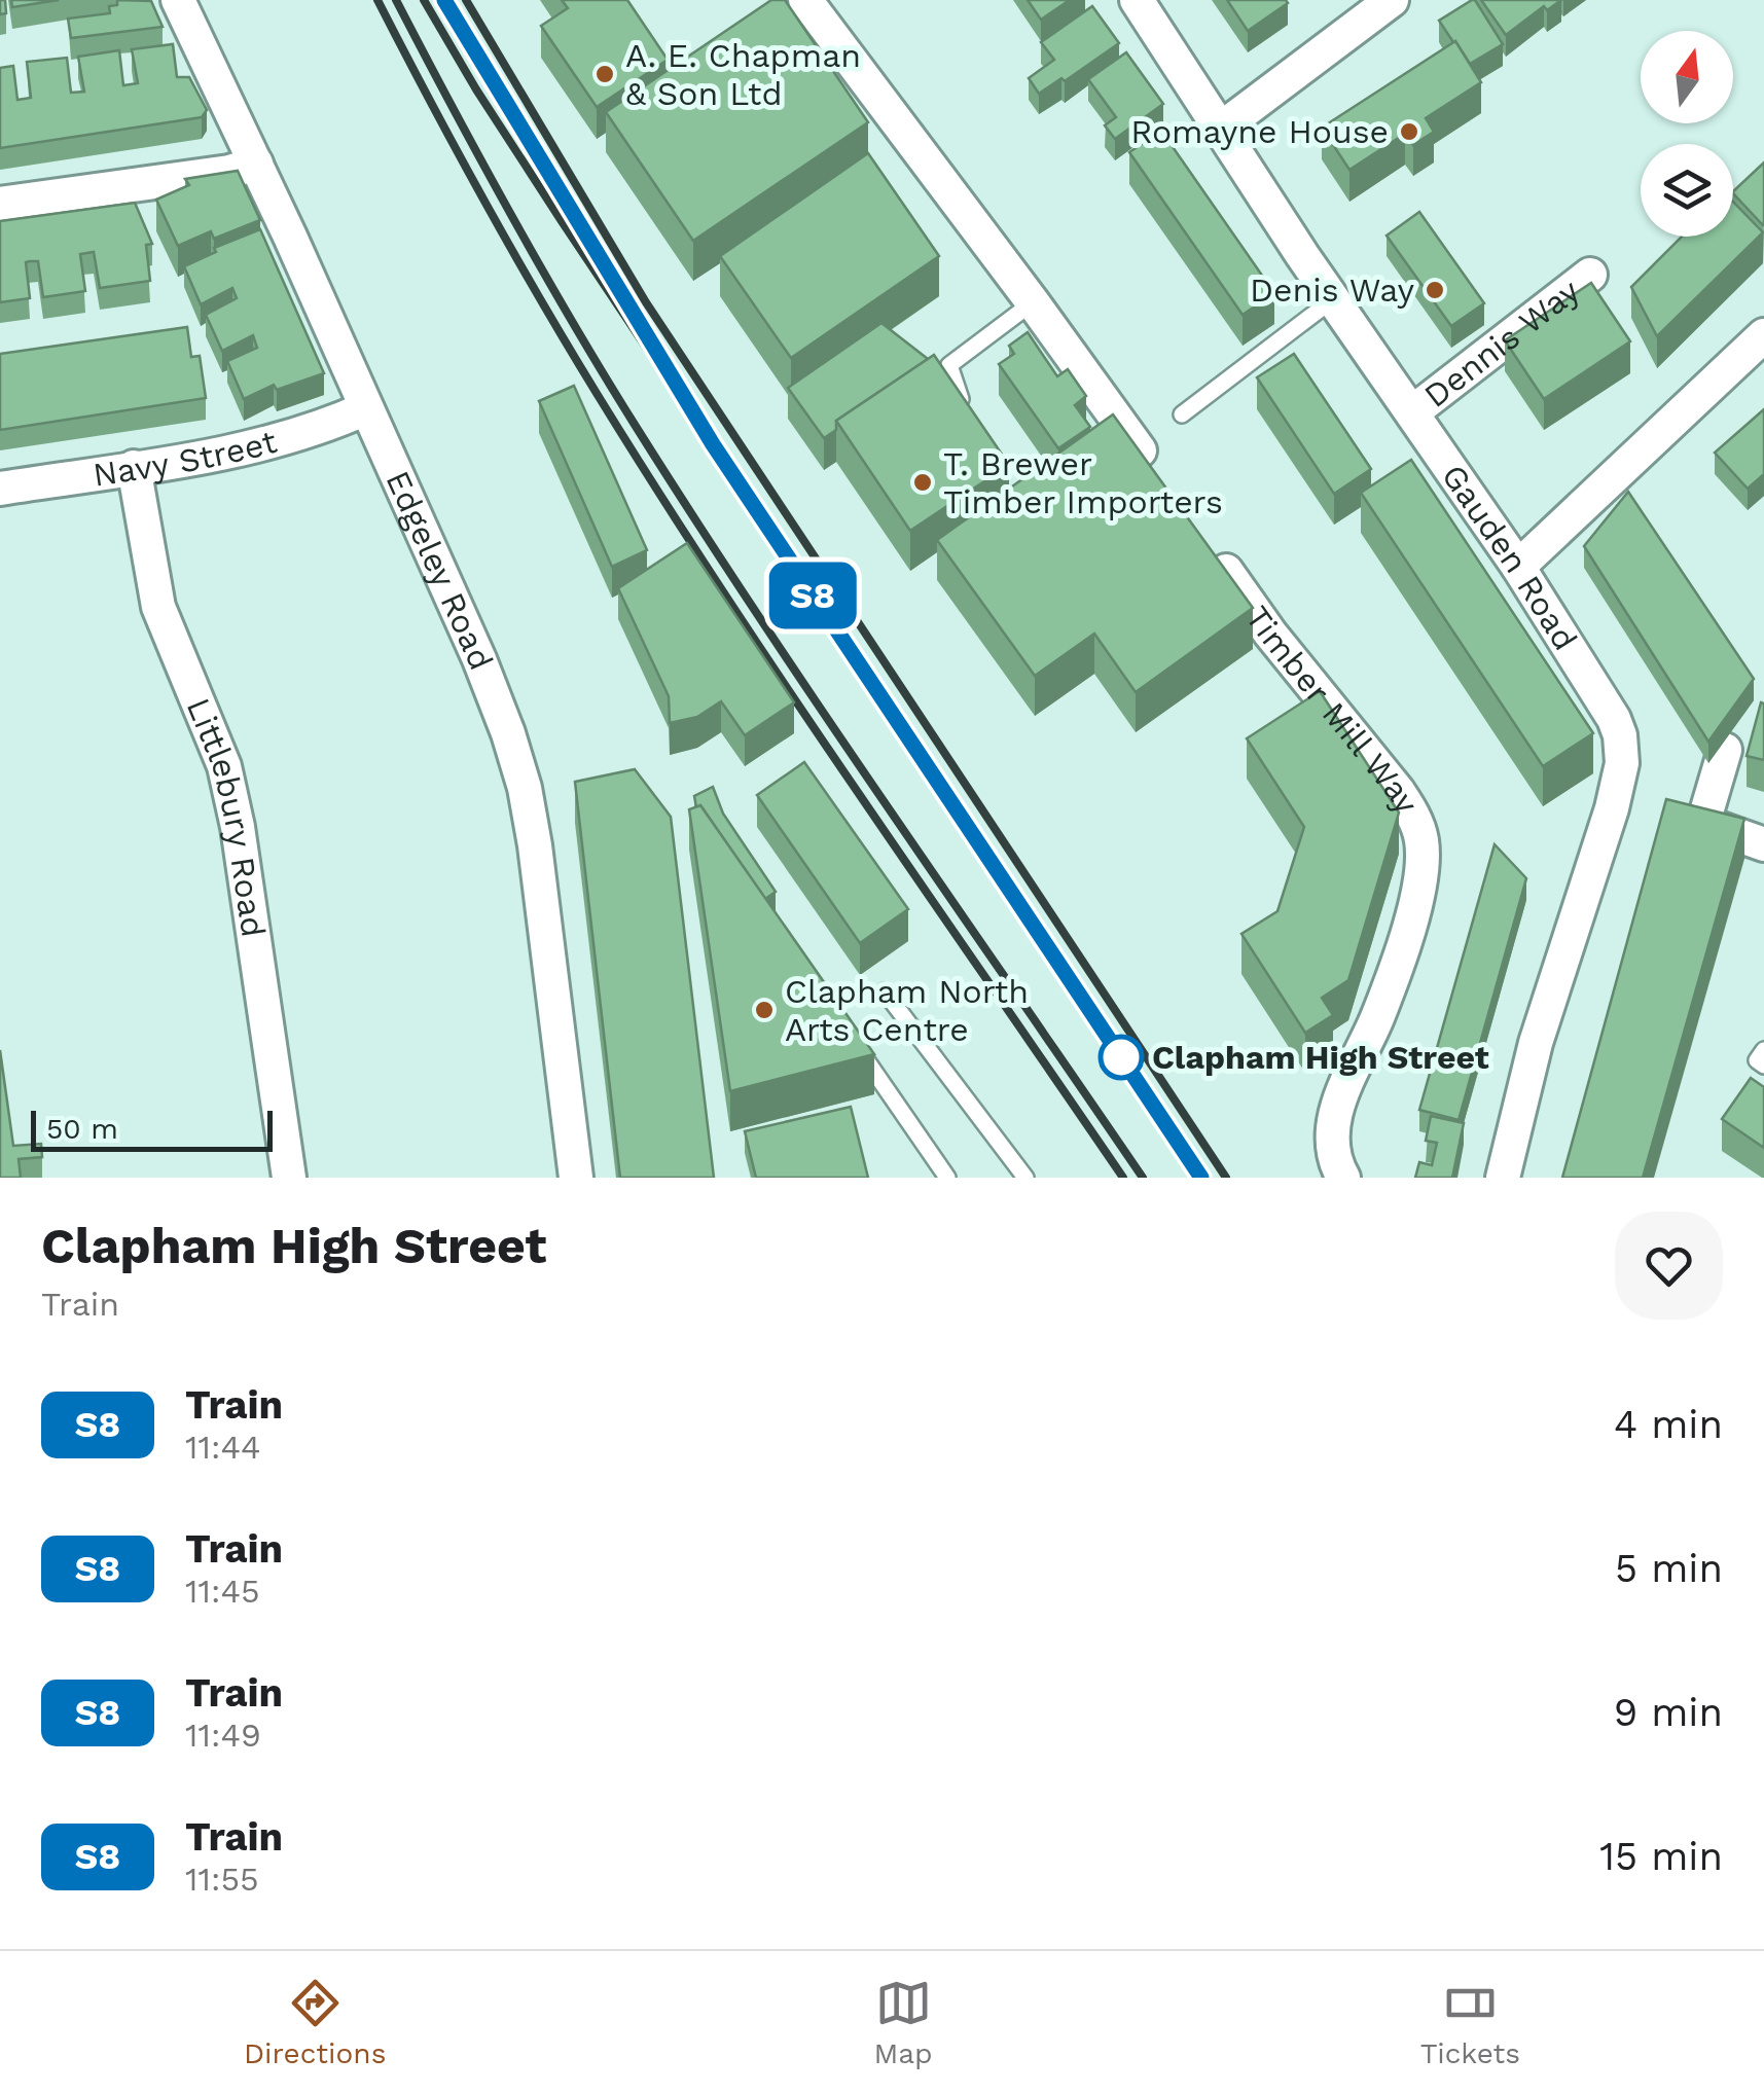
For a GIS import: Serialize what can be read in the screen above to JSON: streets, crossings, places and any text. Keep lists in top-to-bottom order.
{
  "streets": {
    "street": [
      "Dennis Way",
      "Navy Street",
      "Gauden Road",
      "Edgeley Road",
      "Timber Mill Way",
      "Littlebury Road"
    ]
  },
  "crossings": [
    ["Dennis Way", "Gauden Road"],
    ["Navy Street", "Edgeley Road"],
    ["Navy Street", "Littlebury Road"]
  ],
  "places": [
    "A. E. Chapman & Son Ltd",
    "Romayne House",
    "Denis Way",
    "T. Brewer Timber Importers",
    "Clapham North Arts Centre",
    "Clapham High Street"
  ],
  "scale_bar": "50 m",
  "north": "top",
  "page": {
    "on_map": "S8",
    "scale": "50 m",
    "heading": ["Clapham High Street", "Train"],
    "list": [
      {
        "mark": "S8",
        "name": "Train",
        "note": "11:44",
        "value": "4 min"
      },
      {
        "mark": "S8",
        "name": "Train",
        "note": "11:45",
        "value": "5 min"
      },
      {
        "mark": "S8",
        "name": "Train",
        "note": "11:49",
        "value": "9 min"
      },
      {
        "mark": "S8",
        "name": "Train",
        "note": "11:55",
        "value": "15 min"
      }
    ],
    "tabs": ["Directions", "Map", "Tickets"]
  }
}
